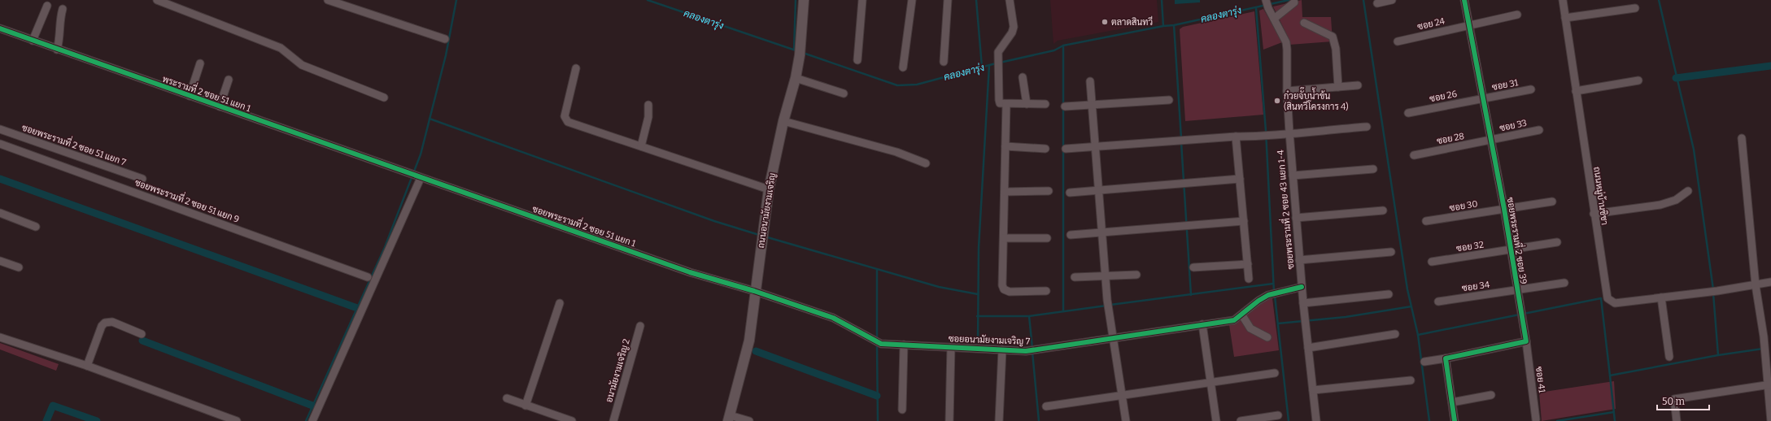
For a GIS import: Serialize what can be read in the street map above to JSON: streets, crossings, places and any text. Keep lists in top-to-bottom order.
{
  "streets": {
    "street": [
      "ซอย 24",
      "ซอย 31",
      "พระรามที่ 2 ซอย 51 แยก 1",
      "ซอย 26",
      "ซอย 33",
      "ซอย 28",
      "ซอยพระรามที่ 2 ซอย 51 แยก 7",
      "ถนนหมู่บ้านชิชา",
      "ซอยพระรามที่ 2 ซอย 51 แยก 9",
      "ซอย 30",
      "ซอยพระรามที่ 2 ซอย 43 แยก 1-4",
      "ถนนอนามัยงามเจริญ",
      "ซอยพระรามที่ 2 ซอย 51 แยก 1",
      "ซอยพระรามที่ 2 ซอย 39",
      "ซอย 32",
      "ซอย 34",
      "ซอยอนามัยงามเจริญ 7",
      "อนามัยงามเจริญ 2",
      "ซอย 41"
    ]
  },
  "crossings": [
    ["ซอย 24", "ซอยพระรามที่ 2 ซอย 39"],
    ["ซอย 31", "ซอย 26"],
    ["ซอย 31", "ซอยพระรามที่ 2 ซอย 39"],
    ["พระรามที่ 2 ซอย 51 แยก 1", "ซอยพระรามที่ 2 ซอย 51 แยก 1"],
    ["ซอย 26", "ซอยพระรามที่ 2 ซอย 39"],
    ["ซอย 33", "ซอย 28"],
    ["ซอย 33", "ซอยพระรามที่ 2 ซอย 39"],
    ["ซอย 28", "ซอยพระรามที่ 2 ซอย 39"],
    ["ซอย 30", "ซอยพระรามที่ 2 ซอย 39"],
    ["ซอยพระรามที่ 2 ซอย 43 แยก 1-4", "ซอยอนามัยงามเจริญ 7"],
    ["ถนนอนามัยงามเจริญ", "ซอยพระรามที่ 2 ซอย 51 แยก 1"],
    ["ถนนอนามัยงามเจริญ", "ซอยอนามัยงามเจริญ 7"],
    ["ซอยพระรามที่ 2 ซอย 51 แยก 1", "ซอยอนามัยงามเจริญ 7"],
    ["ซอยพระรามที่ 2 ซอย 39", "ซอย 32"],
    ["ซอยพระรามที่ 2 ซอย 39", "ซอย 34"],
    ["ซอยพระรามที่ 2 ซอย 39", "ซอย 41"]
  ],
  "water": ["คลองตารุ่ง"],
  "places": ["ตลาดสินทวี", "ก๋วยจั๊บน้ำข้น (สินทวีโครงการ 4)"],
  "scale_bar": "50 m"
}
